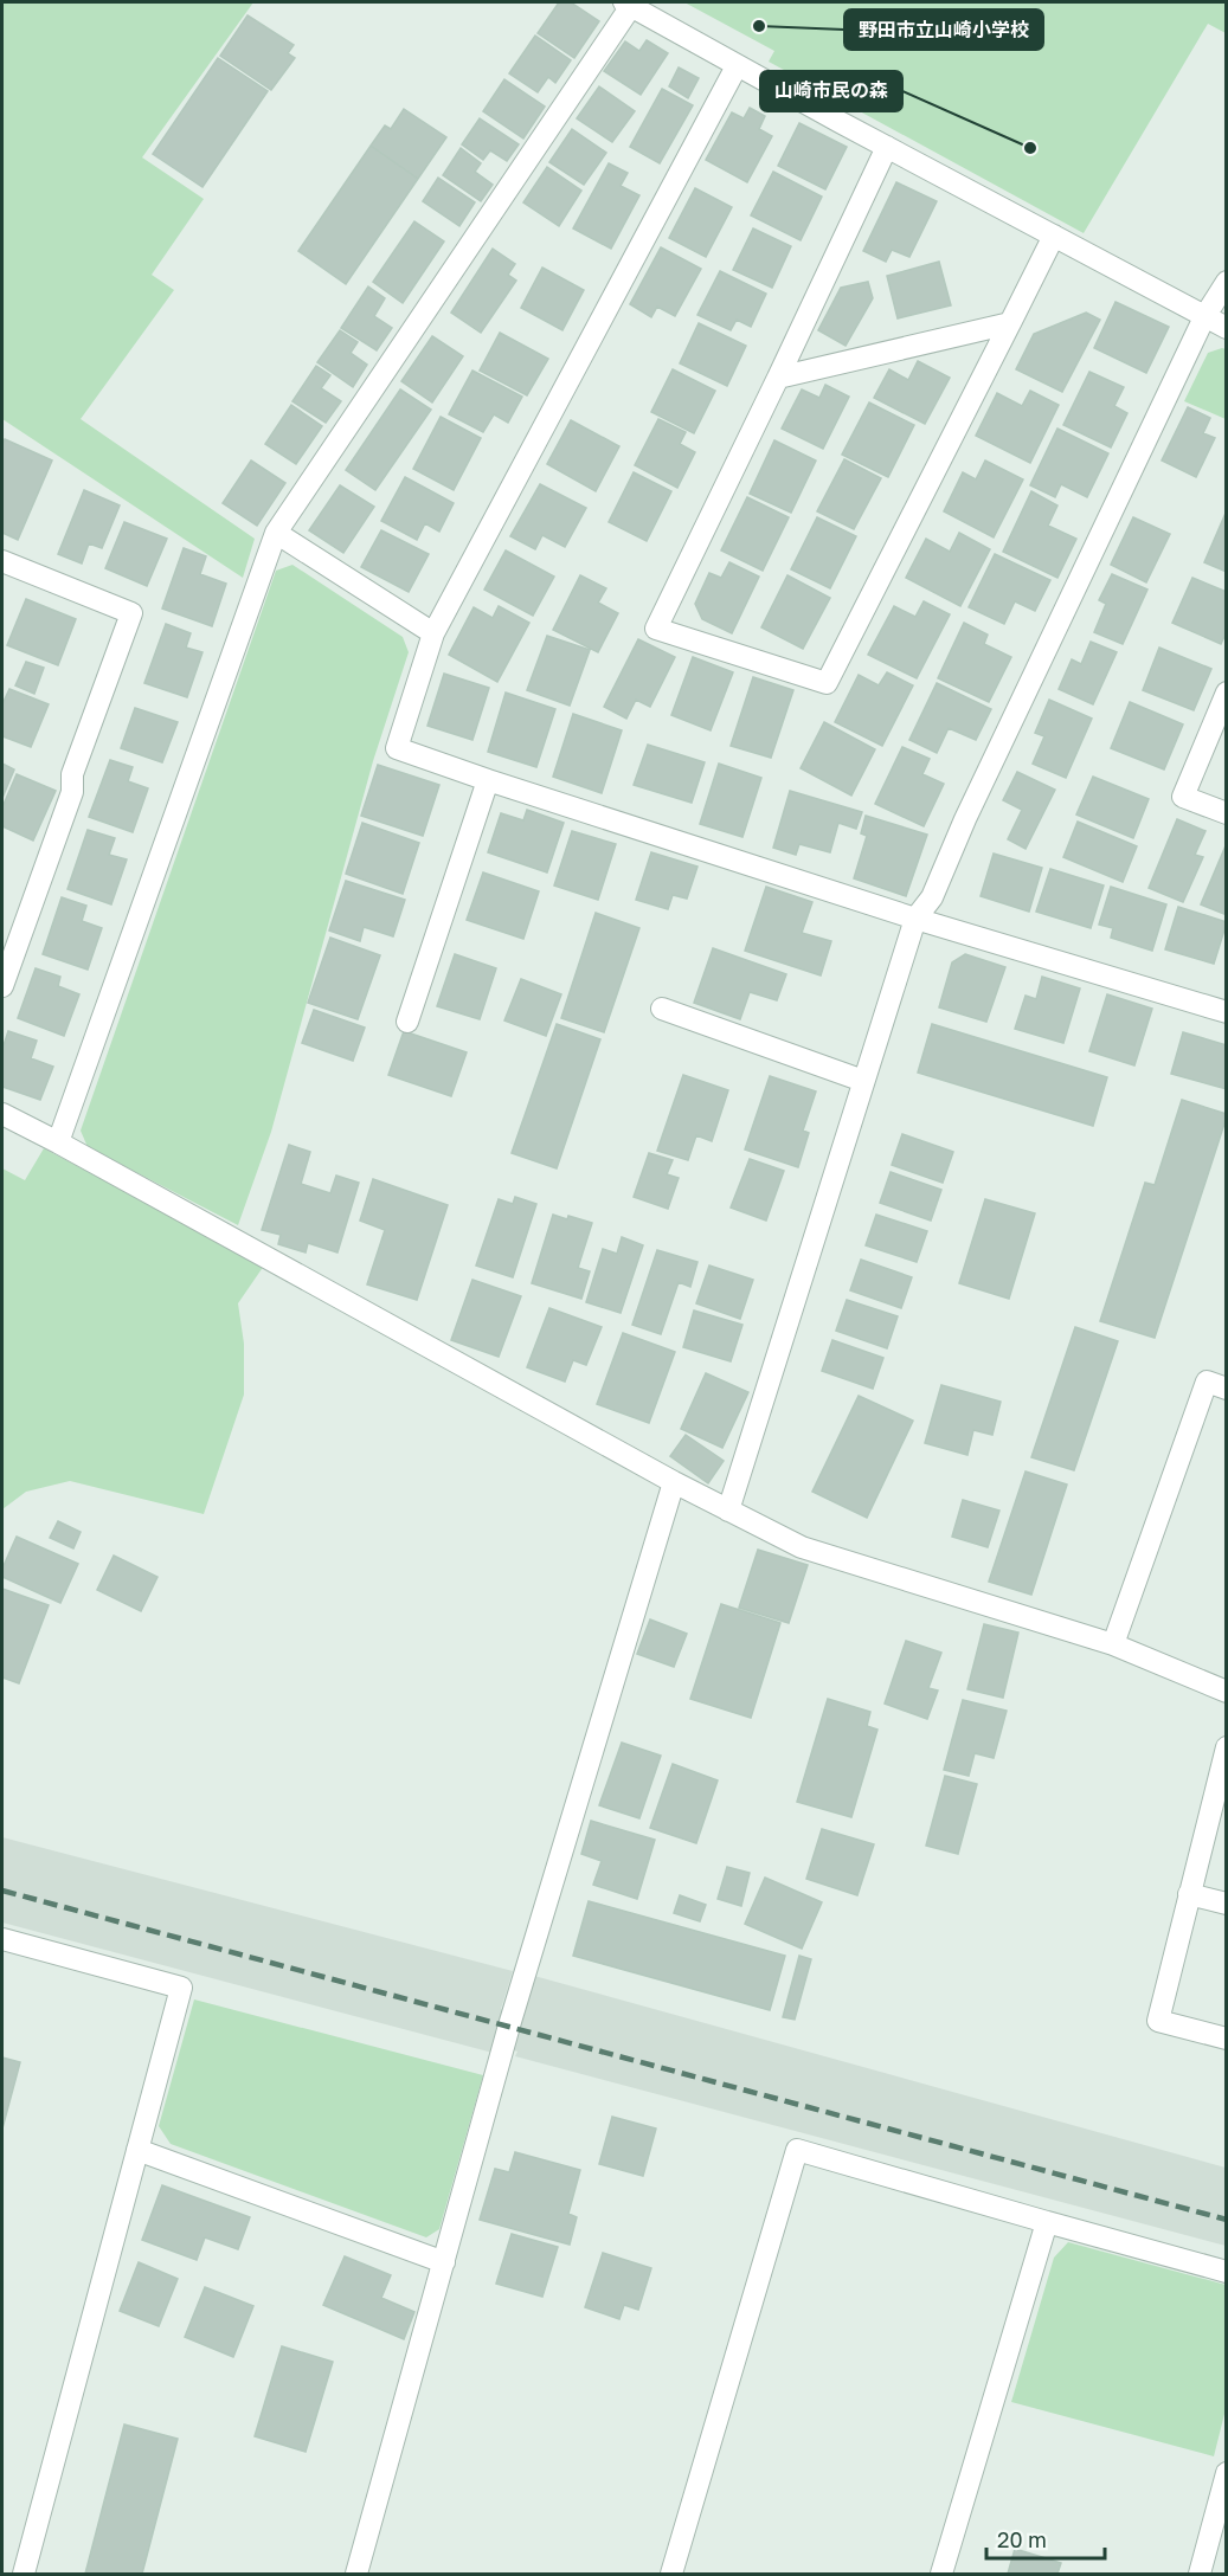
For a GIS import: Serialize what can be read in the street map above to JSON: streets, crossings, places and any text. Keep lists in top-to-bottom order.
{
  "places": ["野田市立山崎小学校", "山崎市民の森"],
  "scale_bar": "20 m"
}
